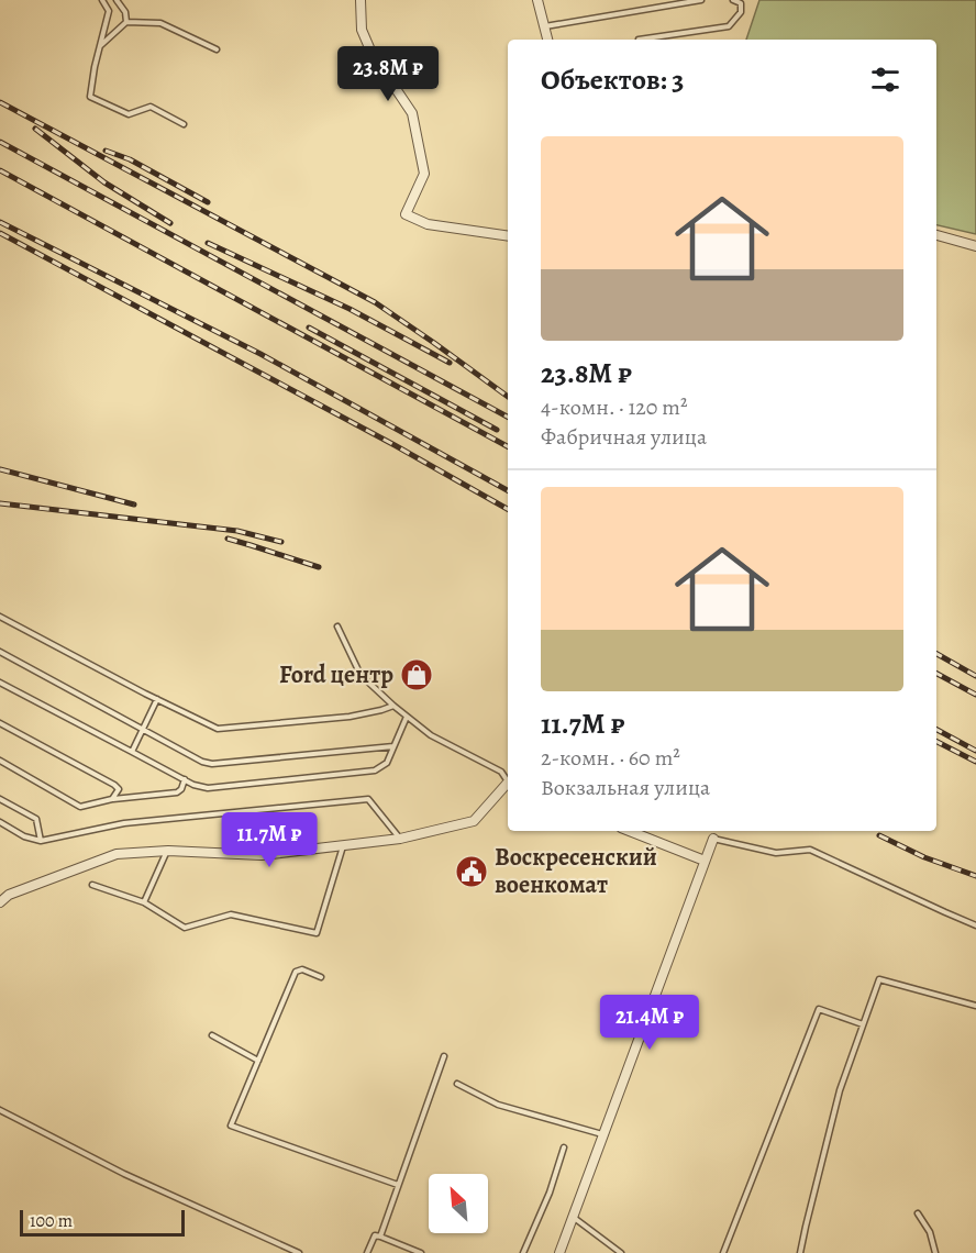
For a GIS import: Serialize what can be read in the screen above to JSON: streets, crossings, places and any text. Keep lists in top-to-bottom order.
{
  "places": {
    "shop": ["Ford центр"],
    "public building": ["Воскресенский военкомат"]
  },
  "scale_bar": "100 m",
  "north": "top left",
  "page": {
    "heading": "Объектов: 3",
    "price": ["23.8M ₽", "11.7M ₽", "21.4M ₽"],
    "list": [
      {
        "name": "23.8M ₽",
        "note": "4-комн. · 120 m² · Фабричная улица"
      },
      {
        "name": "11.7M ₽",
        "note": "2-комн. · 60 m² · Вокзальная улица"
      }
    ],
    "scale": "100 m"
  }
}
